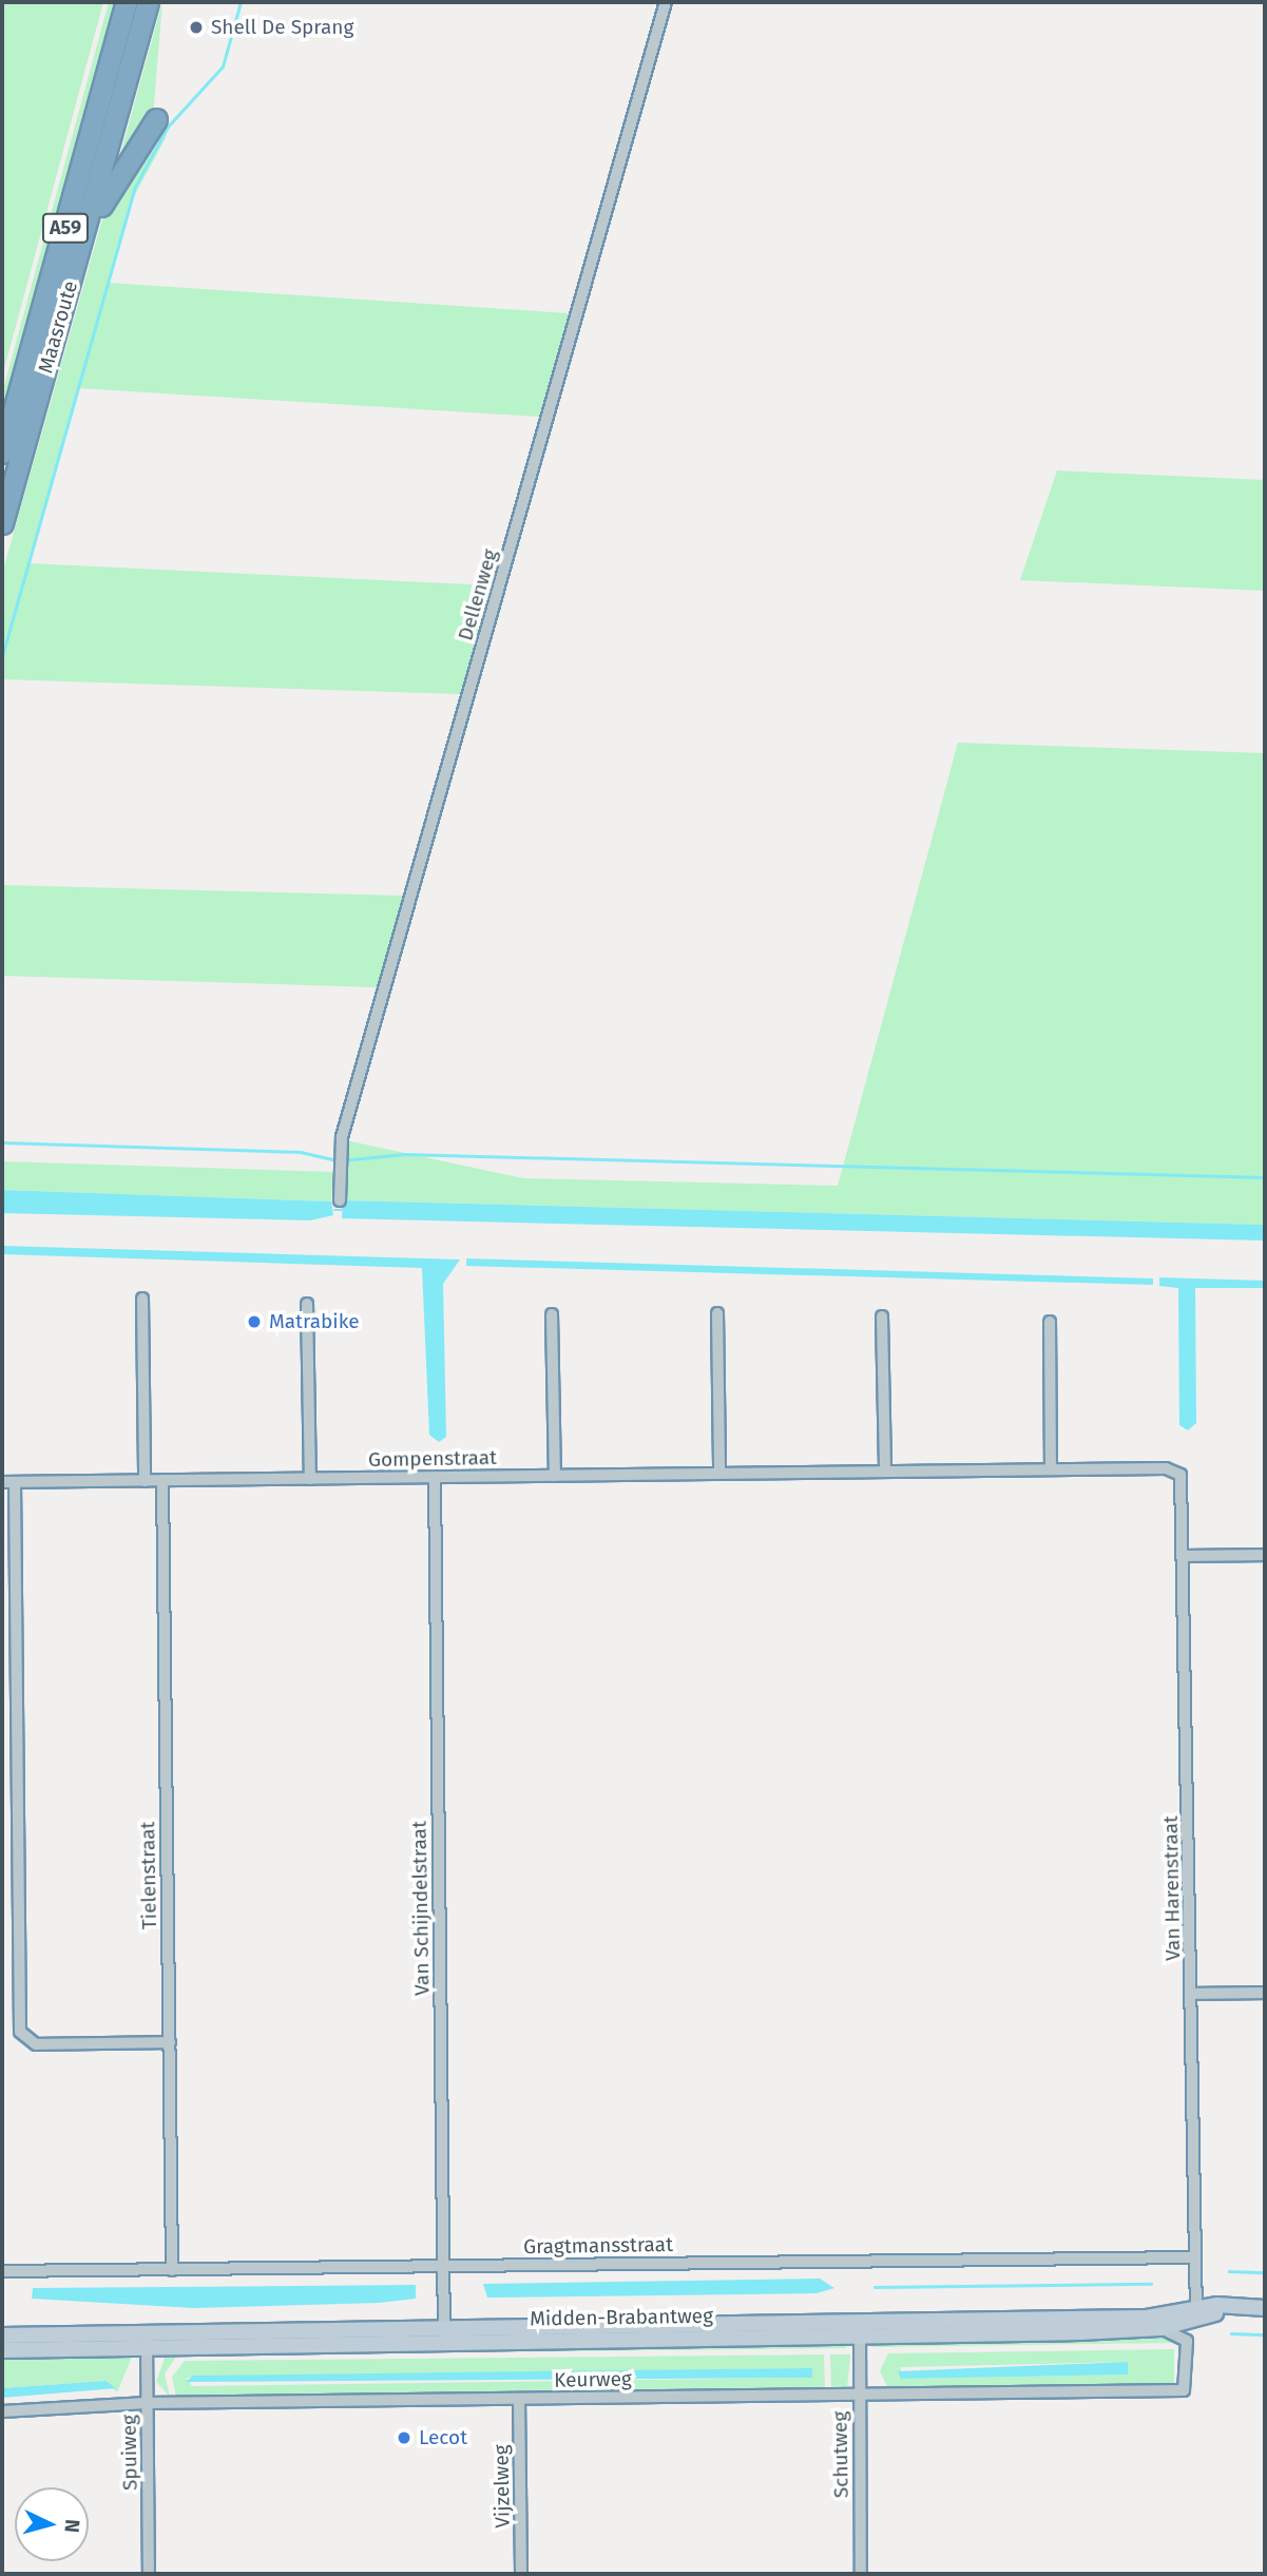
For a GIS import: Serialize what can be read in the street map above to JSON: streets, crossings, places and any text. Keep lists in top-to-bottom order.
{
  "streets": {
    "highway": ["A59", "Maasroute"],
    "street": [
      "Dellenweg",
      "Gompenstraat",
      "Tielenstraat",
      "Van Harenstraat",
      "Van Schijndelstraat",
      "Gragtmansstraat",
      "Midden-Brabantweg",
      "Keurweg",
      "Spuiweg",
      "Schutweg",
      "Vijzelweg"
    ]
  },
  "crossings": [
    ["A59", "Maasroute"],
    ["Gompenstraat", "Tielenstraat"],
    ["Gompenstraat", "Van Harenstraat"],
    ["Gompenstraat", "Van Schijndelstraat"],
    ["Tielenstraat", "Gragtmansstraat"],
    ["Van Harenstraat", "Gragtmansstraat"],
    ["Van Harenstraat", "Midden-Brabantweg"],
    ["Van Schijndelstraat", "Gragtmansstraat"],
    ["Van Schijndelstraat", "Midden-Brabantweg"],
    ["Midden-Brabantweg", "Keurweg"],
    ["Midden-Brabantweg", "Spuiweg"],
    ["Midden-Brabantweg", "Schutweg"],
    ["Keurweg", "Spuiweg"],
    ["Keurweg", "Schutweg"],
    ["Keurweg", "Vijzelweg"]
  ],
  "places": ["Shell De Sprang", "Matrabike", "Lecot"],
  "north": "right"
}
